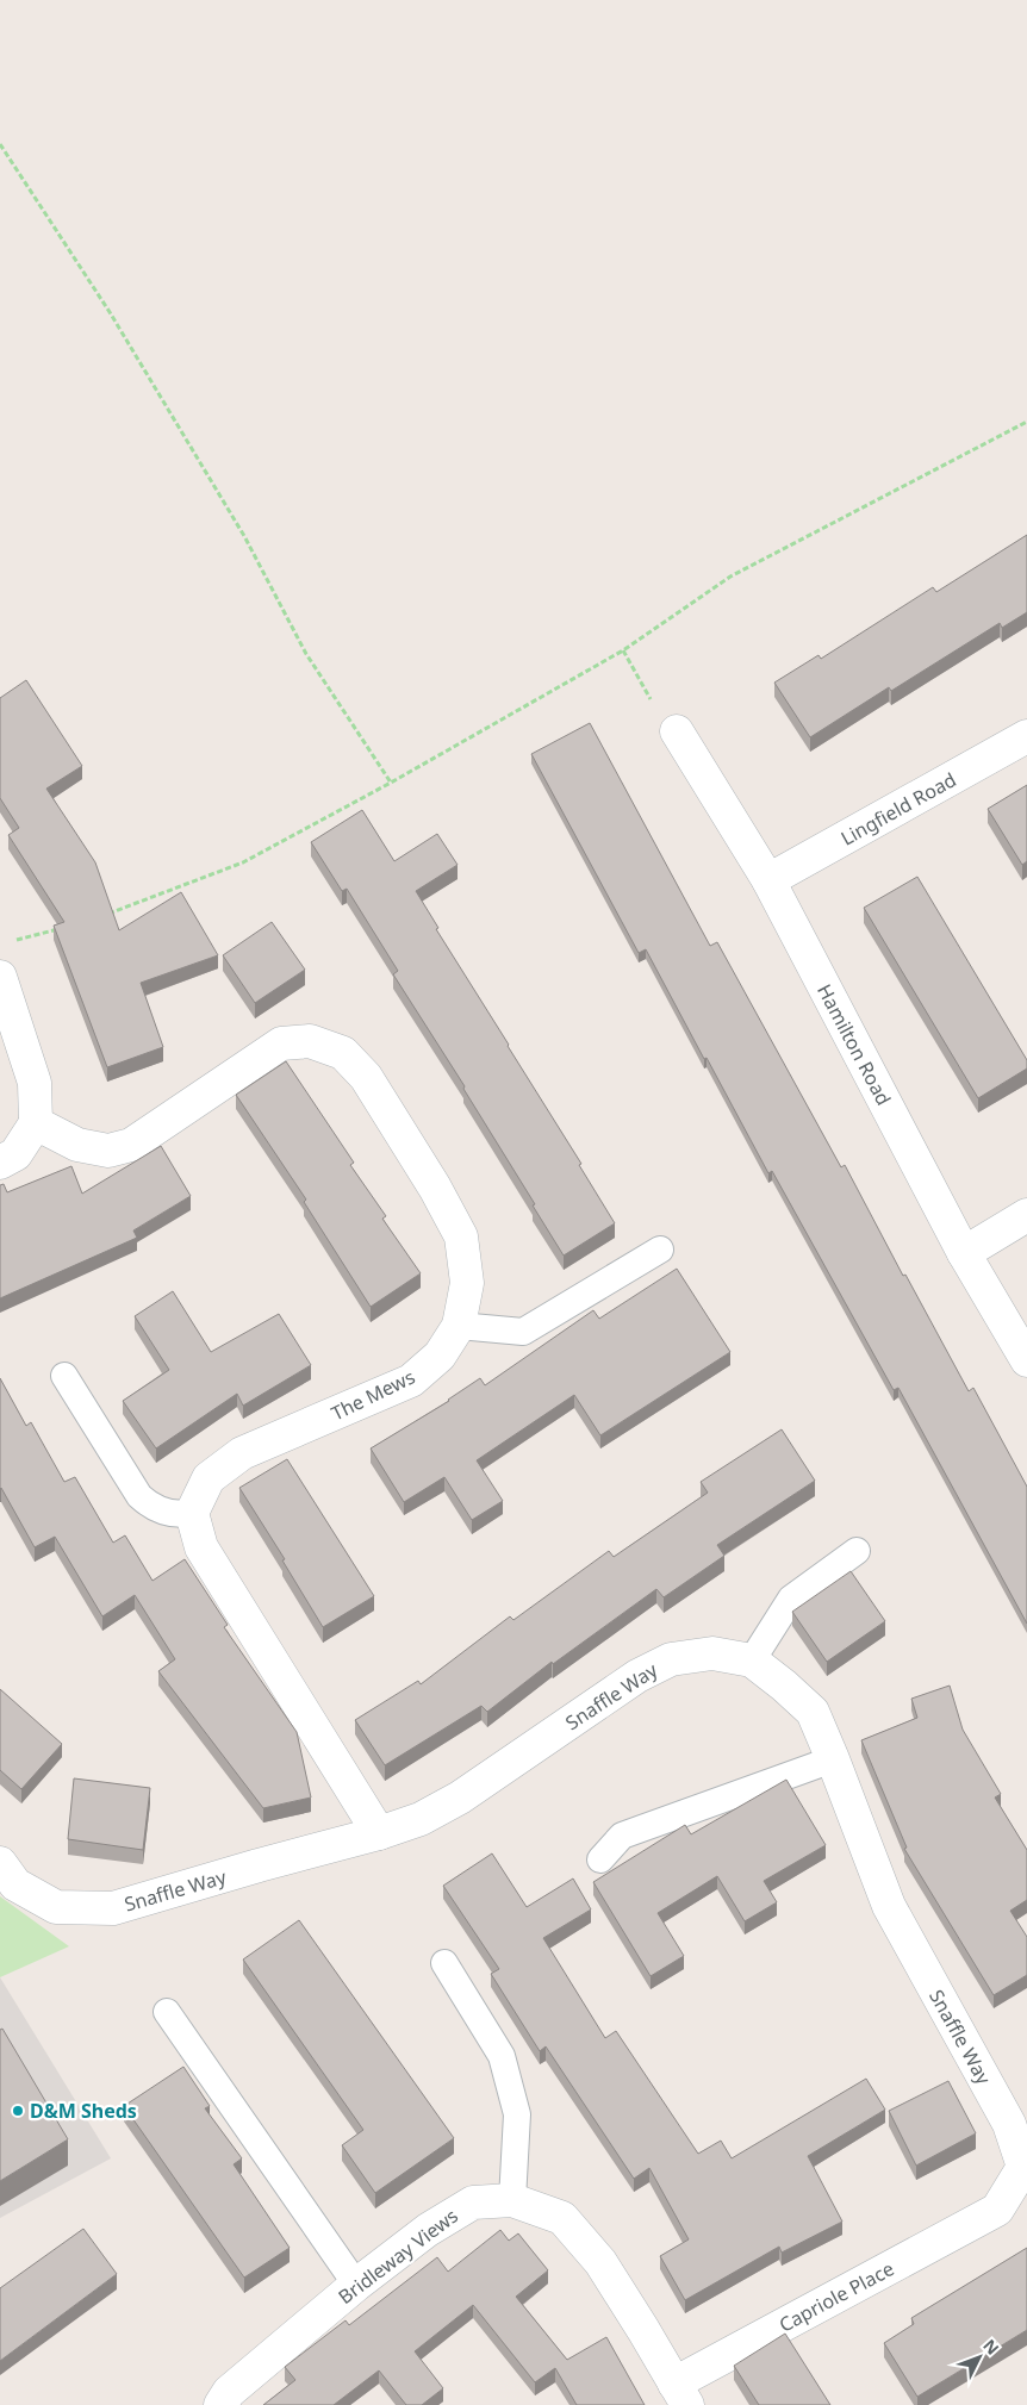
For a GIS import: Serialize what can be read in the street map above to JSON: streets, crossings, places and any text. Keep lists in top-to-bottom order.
{
  "streets": {
    "street": [
      "Lingfield Road",
      "Hamilton Road",
      "The Mews",
      "Snaffle Way",
      "Bridleway Views",
      "Capriole Place"
    ]
  },
  "crossings": [
    ["Lingfield Road", "Hamilton Road"],
    ["Snaffle Way", "Capriole Place"],
    ["Bridleway Views", "Capriole Place"]
  ],
  "places": ["D&M Sheds"],
  "north": "top right"
}
